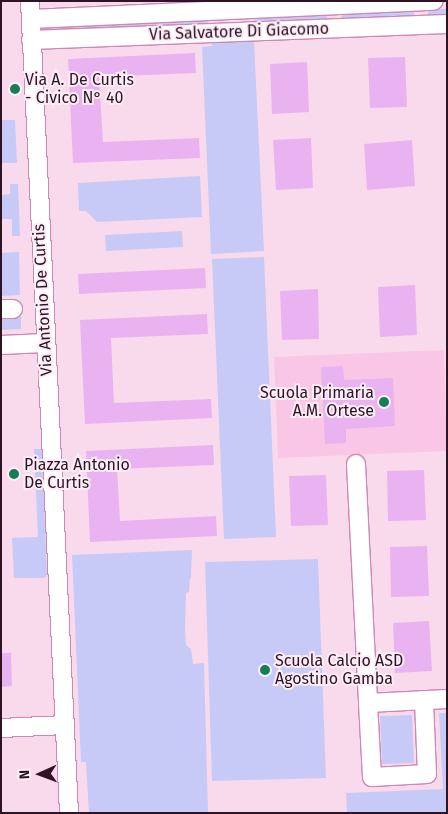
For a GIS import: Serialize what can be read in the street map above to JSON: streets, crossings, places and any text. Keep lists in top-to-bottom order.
{
  "streets": {
    "street": ["Via Salvatore Di Giacomo", "Via Antonio De Curtis"]
  },
  "crossings": [
    ["Via Salvatore Di Giacomo", "Via Antonio De Curtis"]
  ],
  "places": [
    "Via A. De Curtis - Civico N° 40",
    "Scuola Primaria A.M. Ortese",
    "Piazza Antonio De Curtis",
    "Scuola Calcio ASD Agostino Gamba"
  ],
  "north": "left"
}
